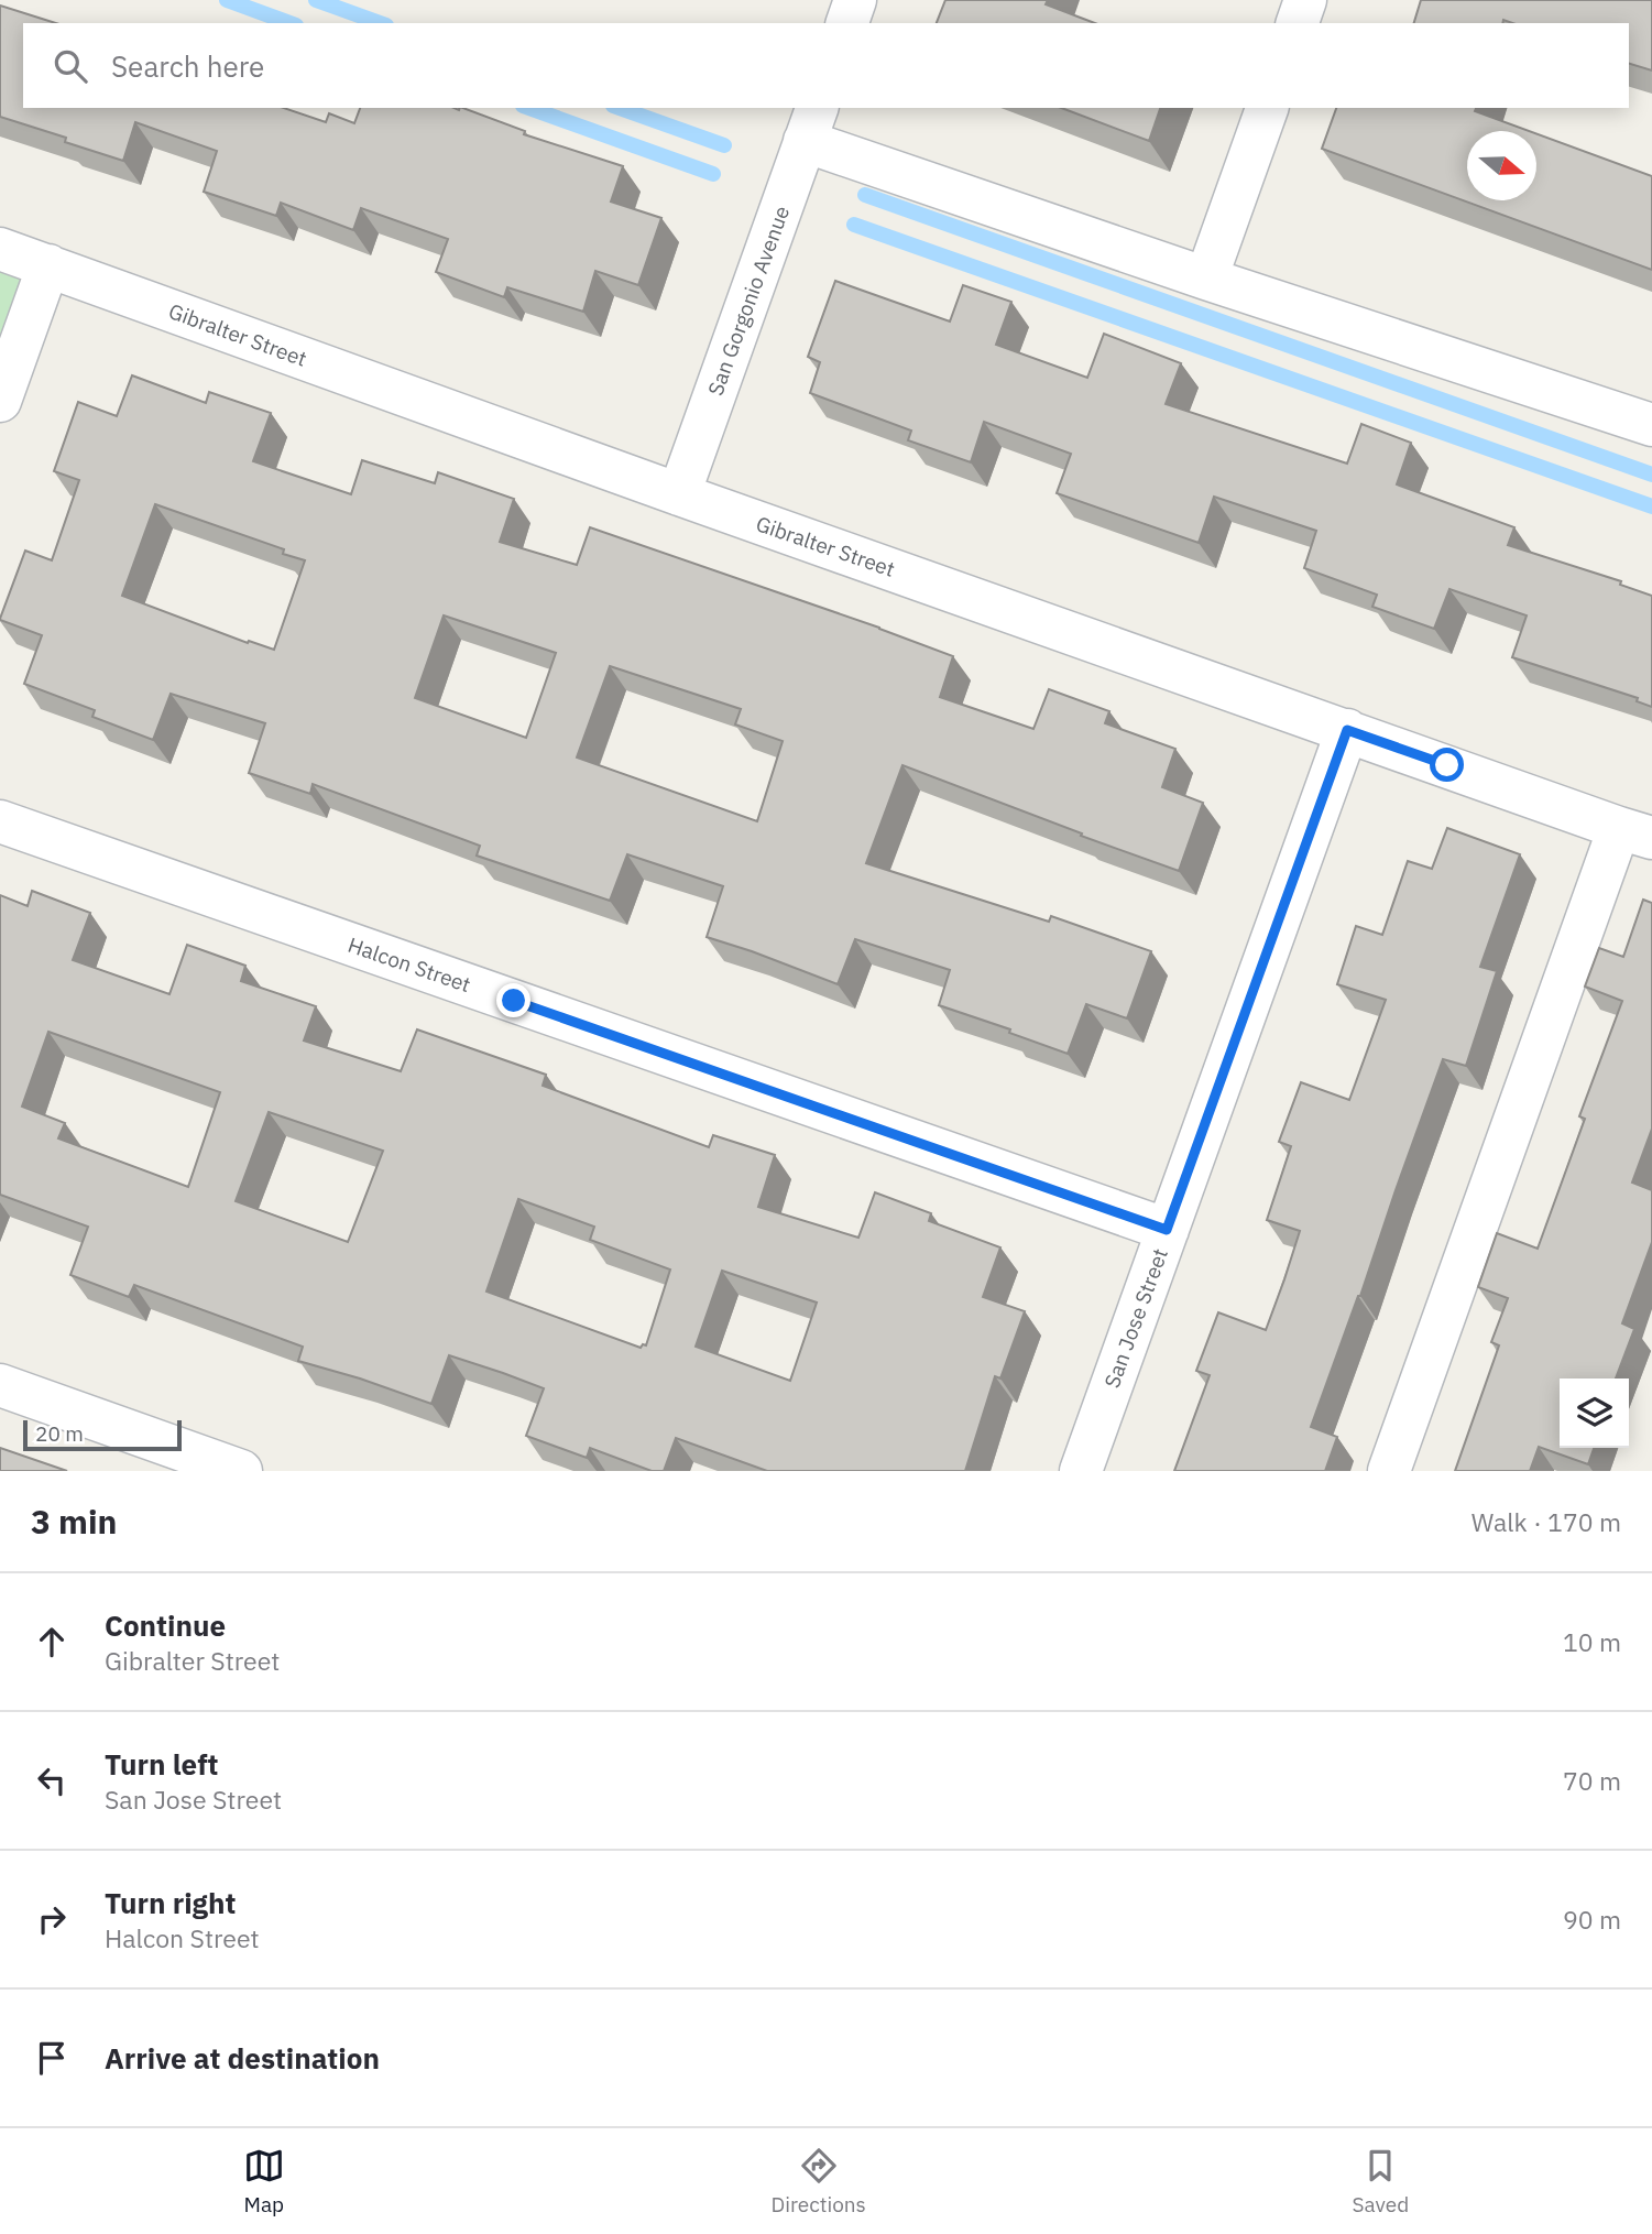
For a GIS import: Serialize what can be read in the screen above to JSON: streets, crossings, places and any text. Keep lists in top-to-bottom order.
{
  "streets": {
    "street": [
      "San Gorgonio Avenue",
      "Gibralter Street",
      "Halcon Street",
      "San Jose Street"
    ]
  },
  "crossings": [
    ["San Gorgonio Avenue", "Gibralter Street"],
    ["Gibralter Street", "San Jose Street"],
    ["Halcon Street", "San Jose Street"]
  ],
  "scale_bar": "20 m",
  "north": "right",
  "page": {
    "search": "Search here",
    "scale": "20 m",
    "heading": ["3 min", "Walk · 170 m"],
    "list": [
      ["Continue", "Gibralter Street", "10 m"],
      ["Turn left", "San Jose Street", "70 m"],
      ["Turn right", "Halcon Street", "90 m"],
      "Arrive at destination"
    ],
    "nav": ["Map", "Directions", "Saved"]
  }
}
